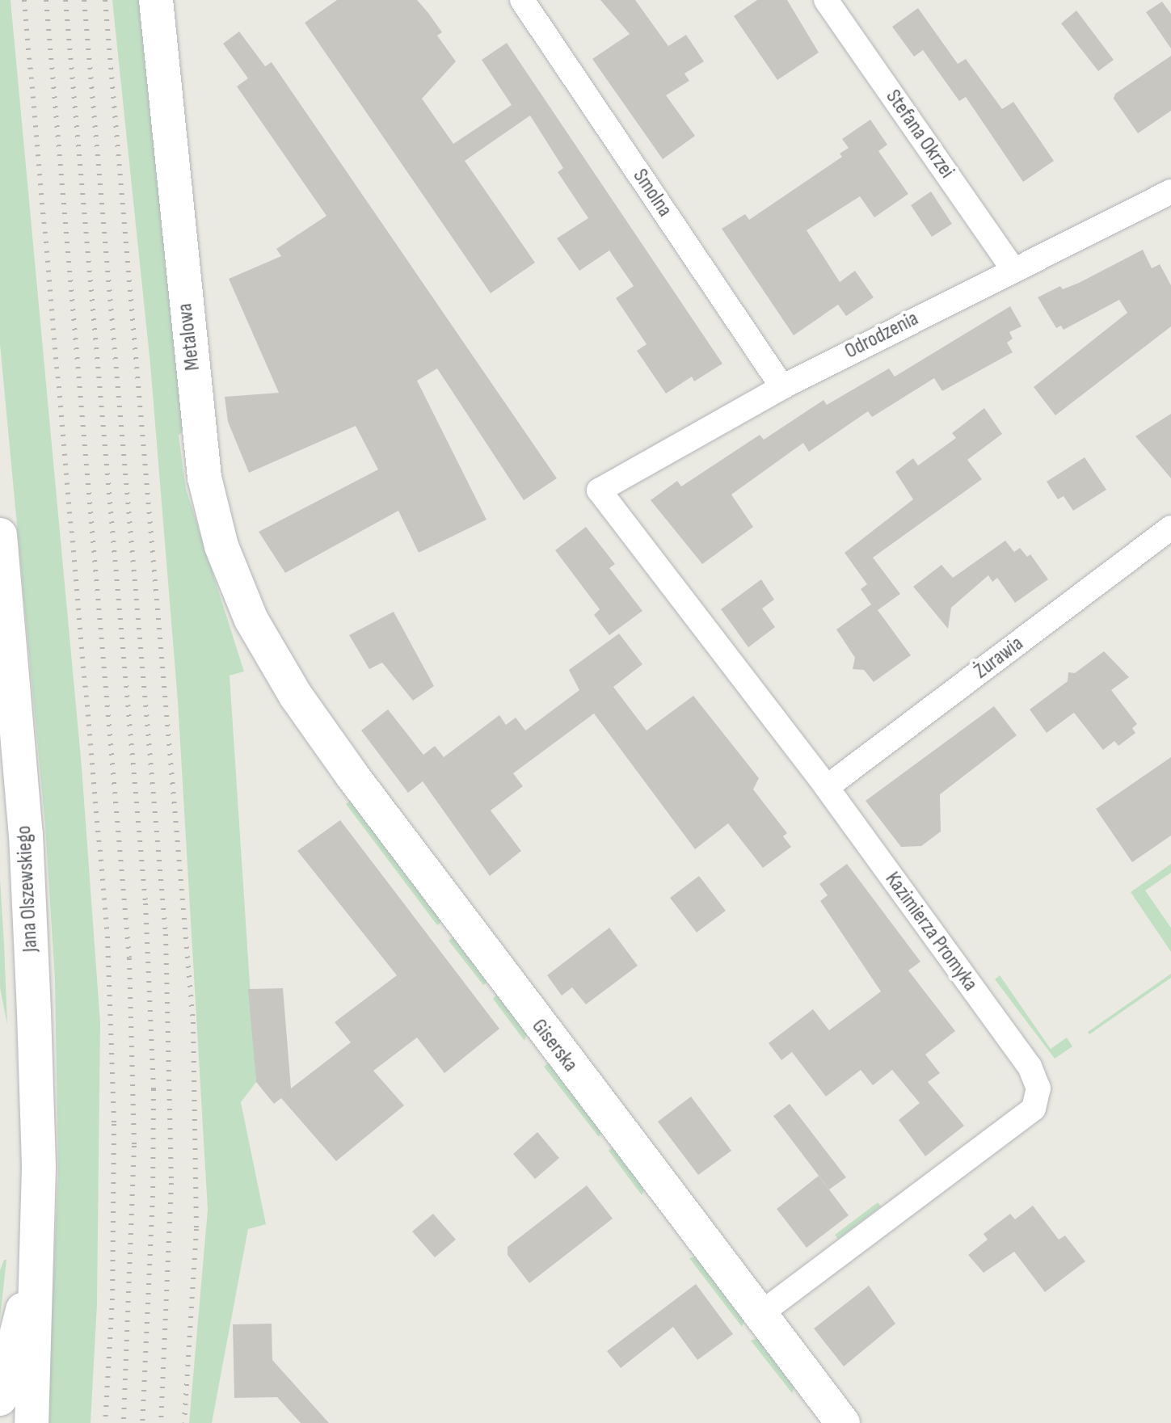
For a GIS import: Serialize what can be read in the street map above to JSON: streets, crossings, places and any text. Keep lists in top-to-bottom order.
{
  "streets": {
    "street": [
      "Stefana Okrzei",
      "Smolna",
      "Odrodzenia",
      "Metalowa",
      "Żurawia",
      "Jana Olszewskiego",
      "Kazimierza Promyka",
      "Giserska"
    ]
  },
  "crossings": [
    ["Stefana Okrzei", "Odrodzenia"],
    ["Smolna", "Odrodzenia"],
    ["Odrodzenia", "Kazimierza Promyka"],
    ["Metalowa", "Giserska"],
    ["Żurawia", "Kazimierza Promyka"],
    ["Kazimierza Promyka", "Giserska"]
  ]
}
